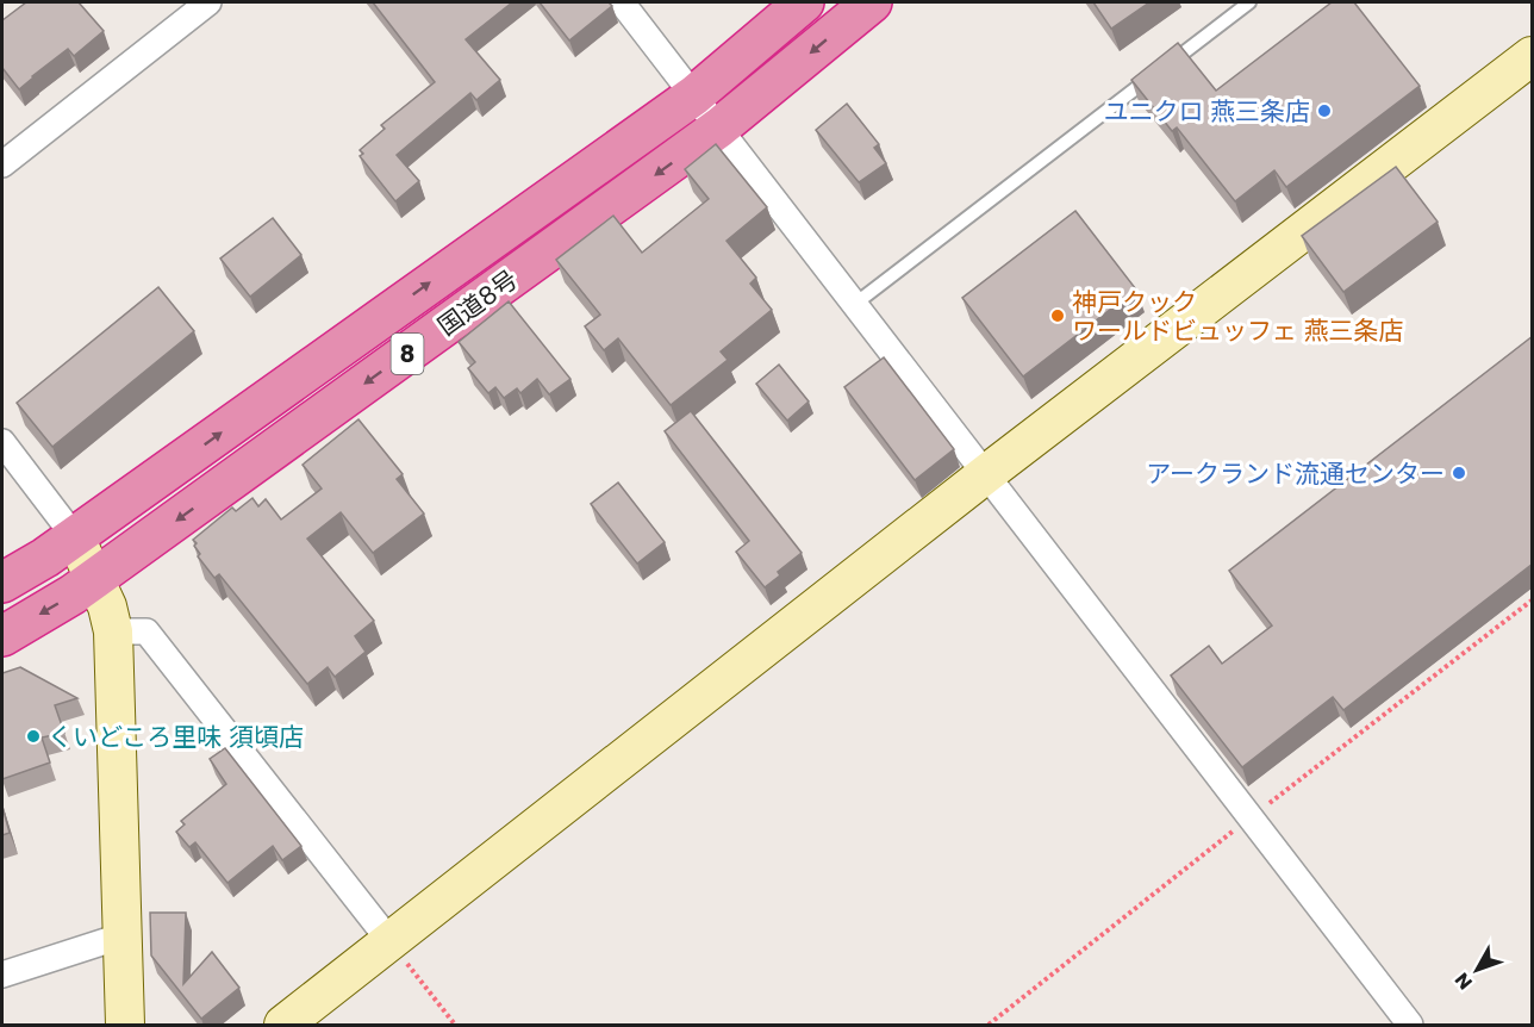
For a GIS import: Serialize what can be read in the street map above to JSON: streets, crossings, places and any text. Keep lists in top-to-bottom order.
{
  "streets": {
    "highway": ["国道8号", "8"]
  },
  "places": [
    "ユニクロ 燕三条店",
    "神戸クック ワールドビュッフェ 燕三条店",
    "アークランド流通センター",
    "くいどころ里味 須頃店"
  ],
  "north": "bottom left"
}
